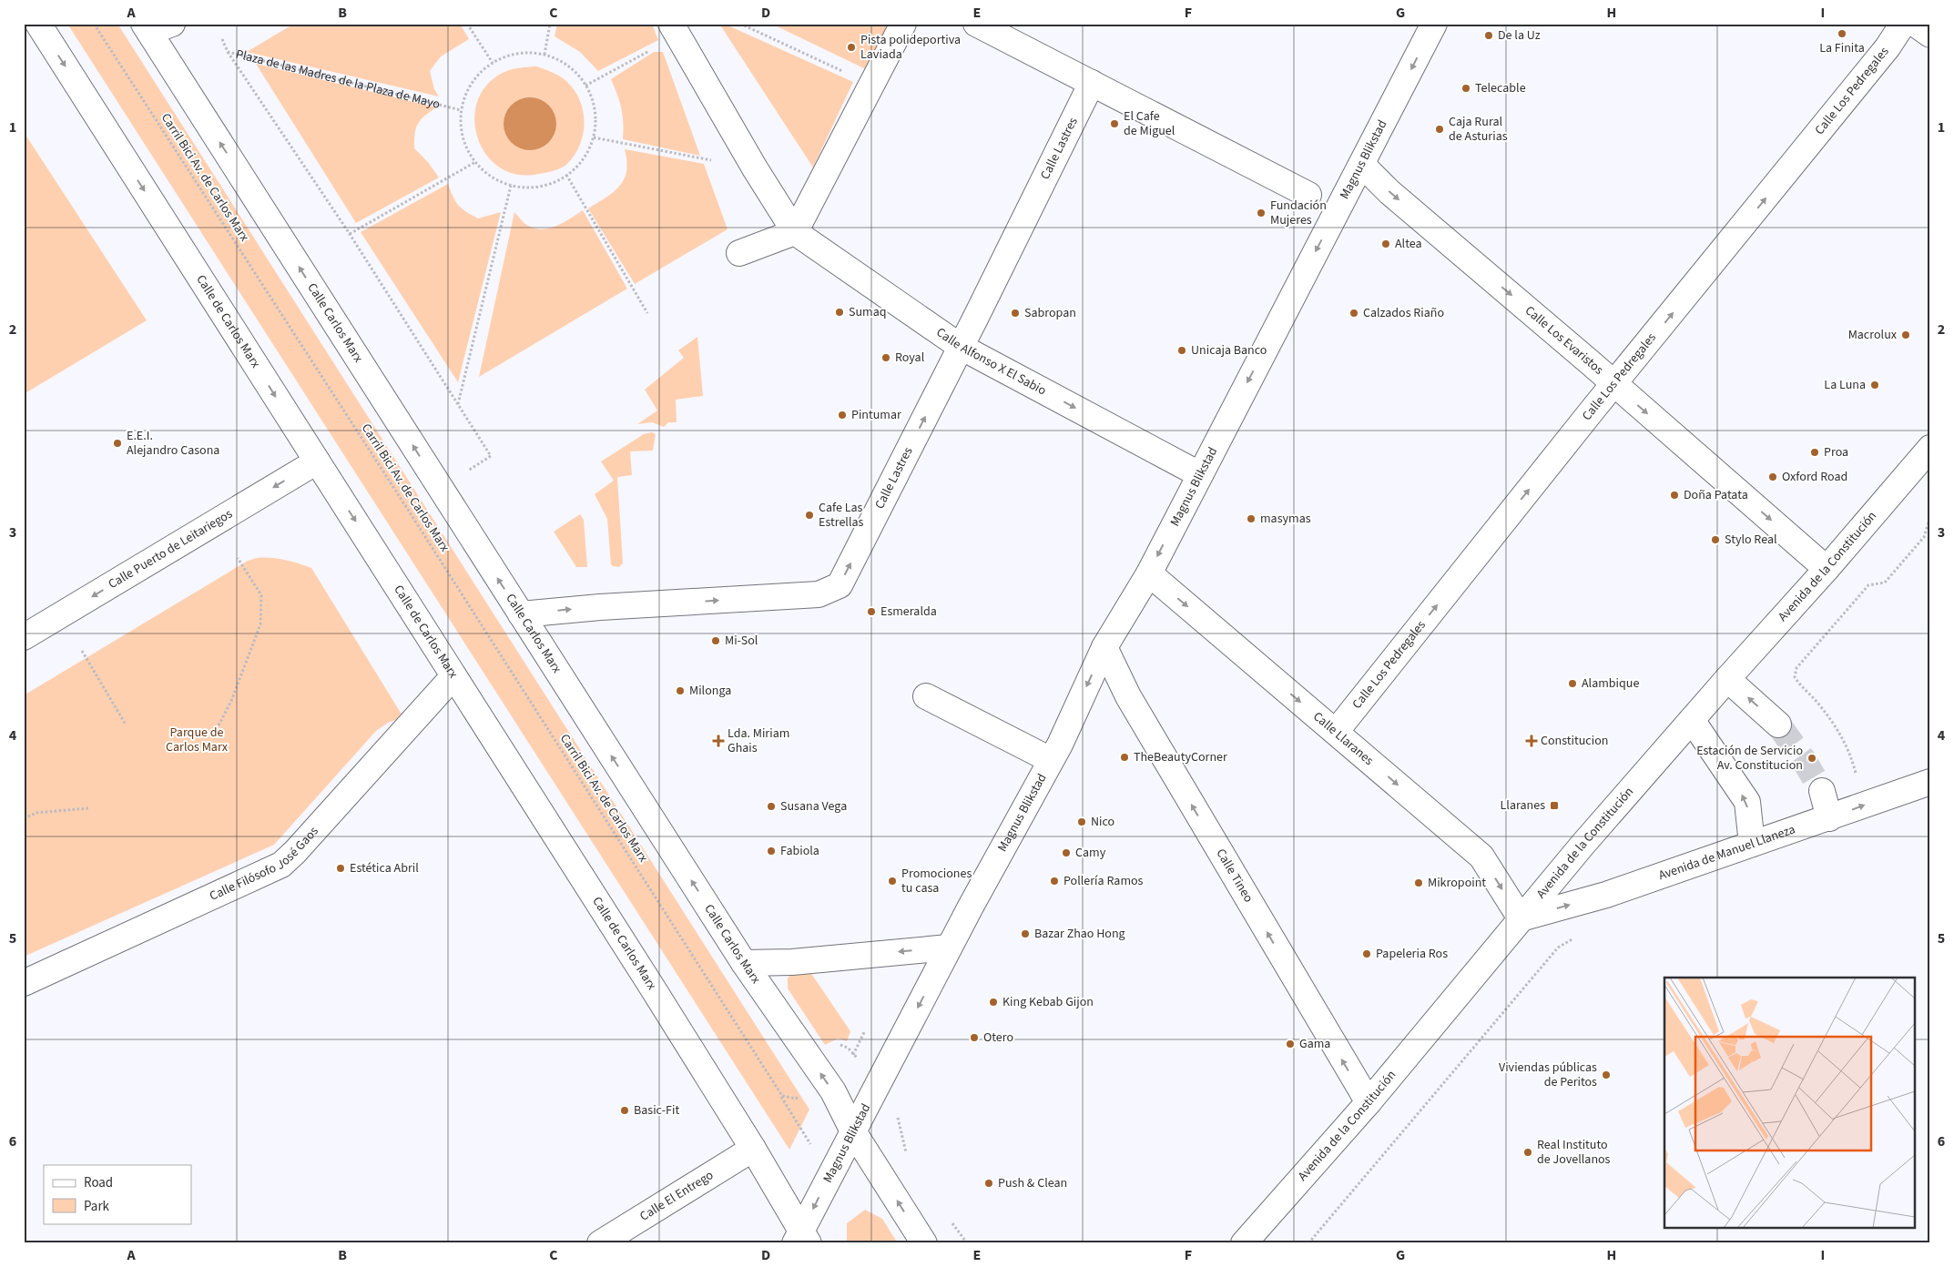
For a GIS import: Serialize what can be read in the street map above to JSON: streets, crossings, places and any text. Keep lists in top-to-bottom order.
{
  "streets": {
    "street": [
      "Calle Los Pedregales",
      "Calle Lastres",
      "Magnus Blikstad",
      "Calle de Carlos Marx",
      "Calle Carlos Marx",
      "Calle Los Evaristos",
      "Calle Alfonso X El Sabio",
      "Calle Puerto de Leitariegos",
      "Avenida de la Constitución",
      "Calle Llaranes",
      "Avenida de Manuel Llaneza",
      "Calle Filósofo José Gaos",
      "Calle Tineo",
      "Calle El Entrego"
    ],
    "path": ["Plaza de las Madres de la Plaza de Mayo", "Carril Bici Av. de Carlos Marx"]
  },
  "crossings": [
    ["Calle Los Pedregales", "Calle Los Evaristos"],
    ["Calle Los Pedregales", "Calle Llaranes"],
    ["Calle Lastres", "Calle Carlos Marx"],
    ["Calle Lastres", "Calle Alfonso X El Sabio"],
    ["Magnus Blikstad", "Calle de Carlos Marx"],
    ["Magnus Blikstad", "Calle Carlos Marx"],
    ["Magnus Blikstad", "Calle Los Evaristos"],
    ["Magnus Blikstad", "Calle Alfonso X El Sabio"],
    ["Magnus Blikstad", "Calle Llaranes"],
    ["Magnus Blikstad", "Calle Tineo"],
    ["Calle de Carlos Marx", "Calle Puerto de Leitariegos"],
    ["Calle de Carlos Marx", "Calle Filósofo José Gaos"],
    ["Calle de Carlos Marx", "Calle El Entrego"],
    ["Calle Los Evaristos", "Avenida de la Constitución"],
    ["Avenida de la Constitución", "Calle Llaranes"],
    ["Avenida de la Constitución", "Avenida de Manuel Llaneza"],
    ["Avenida de la Constitución", "Calle Tineo"],
    ["Calle Llaranes", "Avenida de Manuel Llaneza"]
  ],
  "one_way": [
    "Calle Los Pedregales",
    "Calle Lastres",
    "Magnus Blikstad",
    "Calle de Carlos Marx",
    "Calle Carlos Marx",
    "Calle Los Evaristos",
    "Calle Alfonso X El Sabio",
    "Calle Puerto de Leitariegos",
    "Calle Llaranes",
    "Avenida de Manuel Llaneza",
    "Calle Tineo"
  ],
  "parks": ["Parque de Carlos Marx"],
  "places": {
    "other": [
      "La Finita",
      "De la Uz",
      "Pista polideportiva Laviada",
      "Telecable",
      "El Cafe de Miguel",
      "Caja Rural de Asturias",
      "Fundación Mujeres",
      "Altea",
      "Sumaq",
      "Sabropan",
      "Calzados Riaño",
      "Macrolux",
      "Unicaja Banco",
      "Royal",
      "La Luna",
      "Pintumar",
      "E.E.I. Alejandro Casona",
      "Proa",
      "Oxford Road",
      "Doña Patata",
      "Cafe Las Estrellas",
      "masymas",
      "Stylo Real",
      "Esmeralda",
      "Mi-Sol",
      "Alambique",
      "Milonga",
      "TheBeautyCorner",
      "Estación de Servicio Av. Constitucion",
      "Susana Vega",
      "Nico",
      "Fabiola",
      "Camy",
      "Estética Abril",
      "Promociones tu casa",
      "Pollería Ramos",
      "Mikropoint",
      "Bazar Zhao Hong",
      "Papeleria Ros",
      "King Kebab Gijon",
      "Otero",
      "Gama",
      "Viviendas públicas de Peritos",
      "Basic-Fit",
      "Real Instituto de Jovellanos",
      "Push & Clean"
    ],
    "health": ["Lda. Miriam Ghais", "Constitucion"],
    "transit": ["Llaranes"]
  },
  "legend": ["Road", "Park"],
  "grid": {
    "columns": [
      "A",
      "B",
      "C",
      "D",
      "E",
      "F",
      "G",
      "H",
      "I"
    ],
    "rows": [
      "1",
      "2",
      "3",
      "4",
      "5",
      "6"
    ]
  }
}
